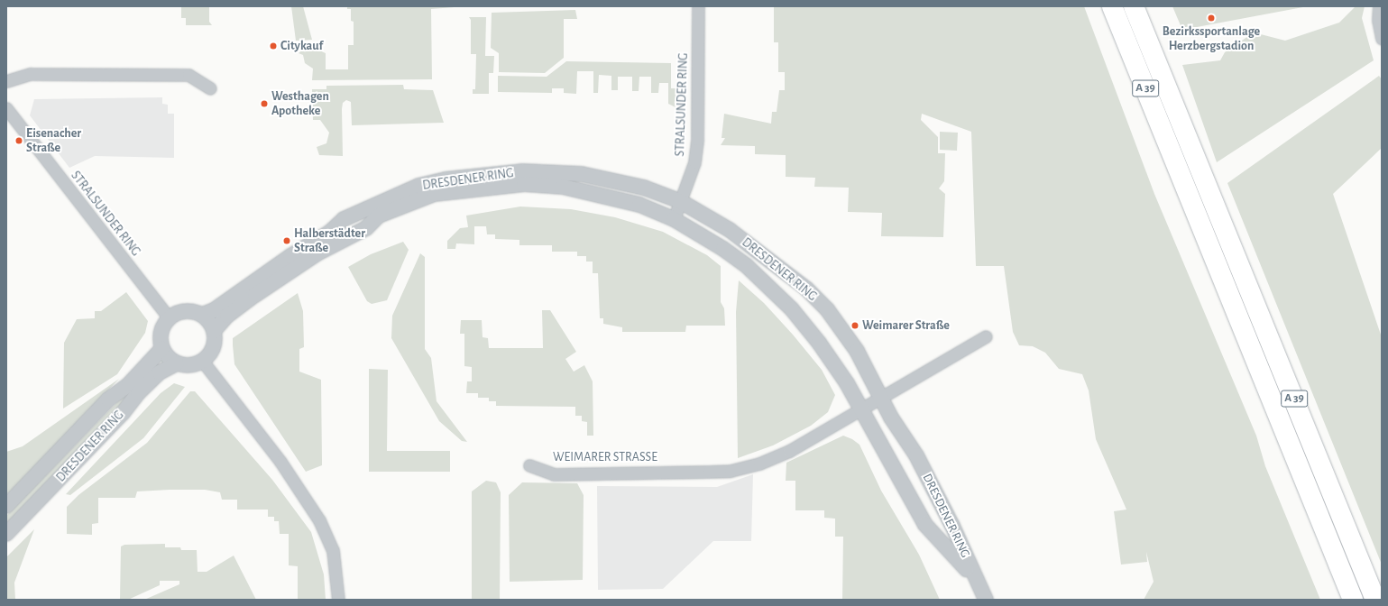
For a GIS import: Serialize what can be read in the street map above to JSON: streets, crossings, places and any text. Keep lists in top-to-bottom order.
{
  "streets": {
    "highway": ["A 39"],
    "street": ["STRALSUNDER RING", "DRESDENER RING", "WEIMARER STRASSE"]
  },
  "crossings": [
    ["STRALSUNDER RING", "DRESDENER RING"],
    ["DRESDENER RING", "WEIMARER STRASSE"]
  ],
  "places": [
    "Bezirkssportanlage Herzbergstadion",
    "Citykauf",
    "Westhagen Apotheke",
    "Eisenacher Straße",
    "Halberstädter Straße",
    "Weimarer Straße"
  ]
}
